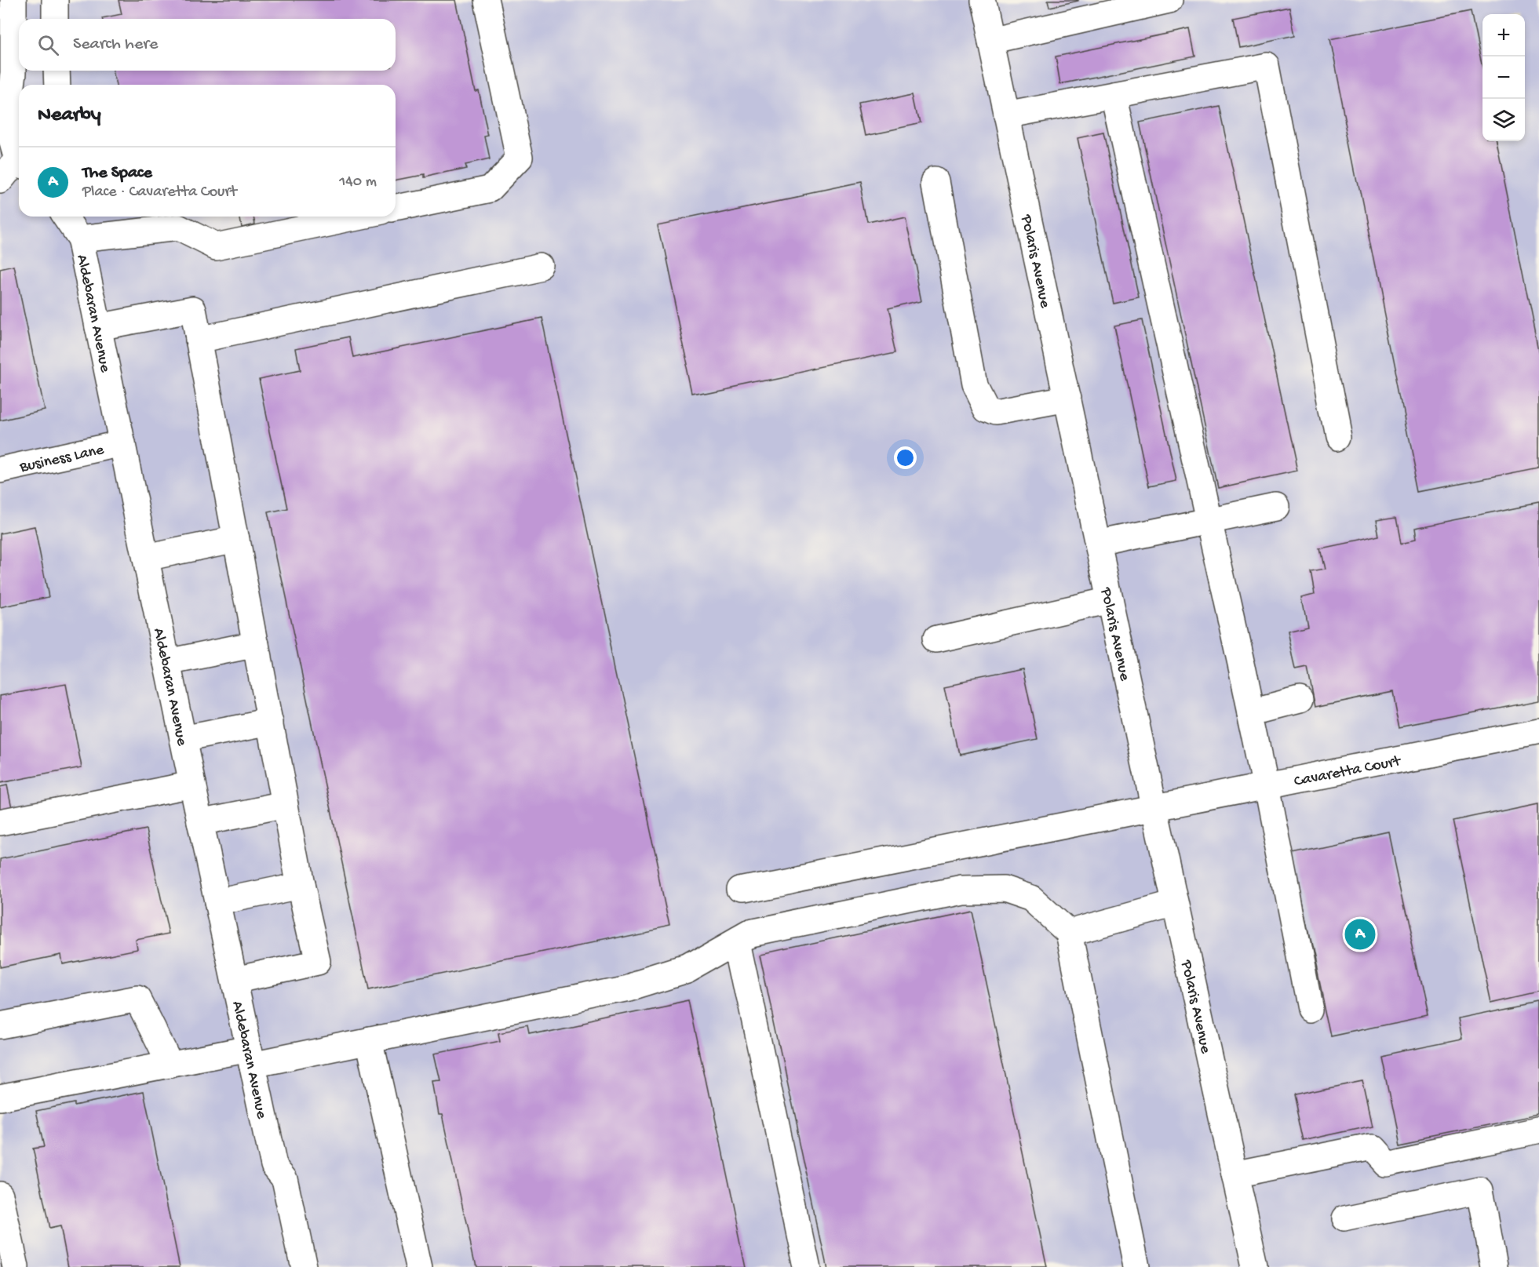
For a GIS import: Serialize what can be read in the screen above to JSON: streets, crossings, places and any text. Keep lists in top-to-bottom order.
{
  "streets": {
    "street": [
      "Polaris Avenue",
      "Aldebaran Avenue",
      "Business Lane",
      "Cavaretta Court"
    ]
  },
  "crossings": [
    ["Polaris Avenue", "Cavaretta Court"],
    ["Aldebaran Avenue", "Business Lane"]
  ],
  "page": {
    "map_buttons": ["+", "−"],
    "search": "Search here",
    "heading": "Nearby",
    "list": [
      {
        "mark": "A",
        "name": "The Space",
        "note": "Place · Cavaretta Court",
        "value": "140 m"
      }
    ],
    "pins": "A"
  }
}
